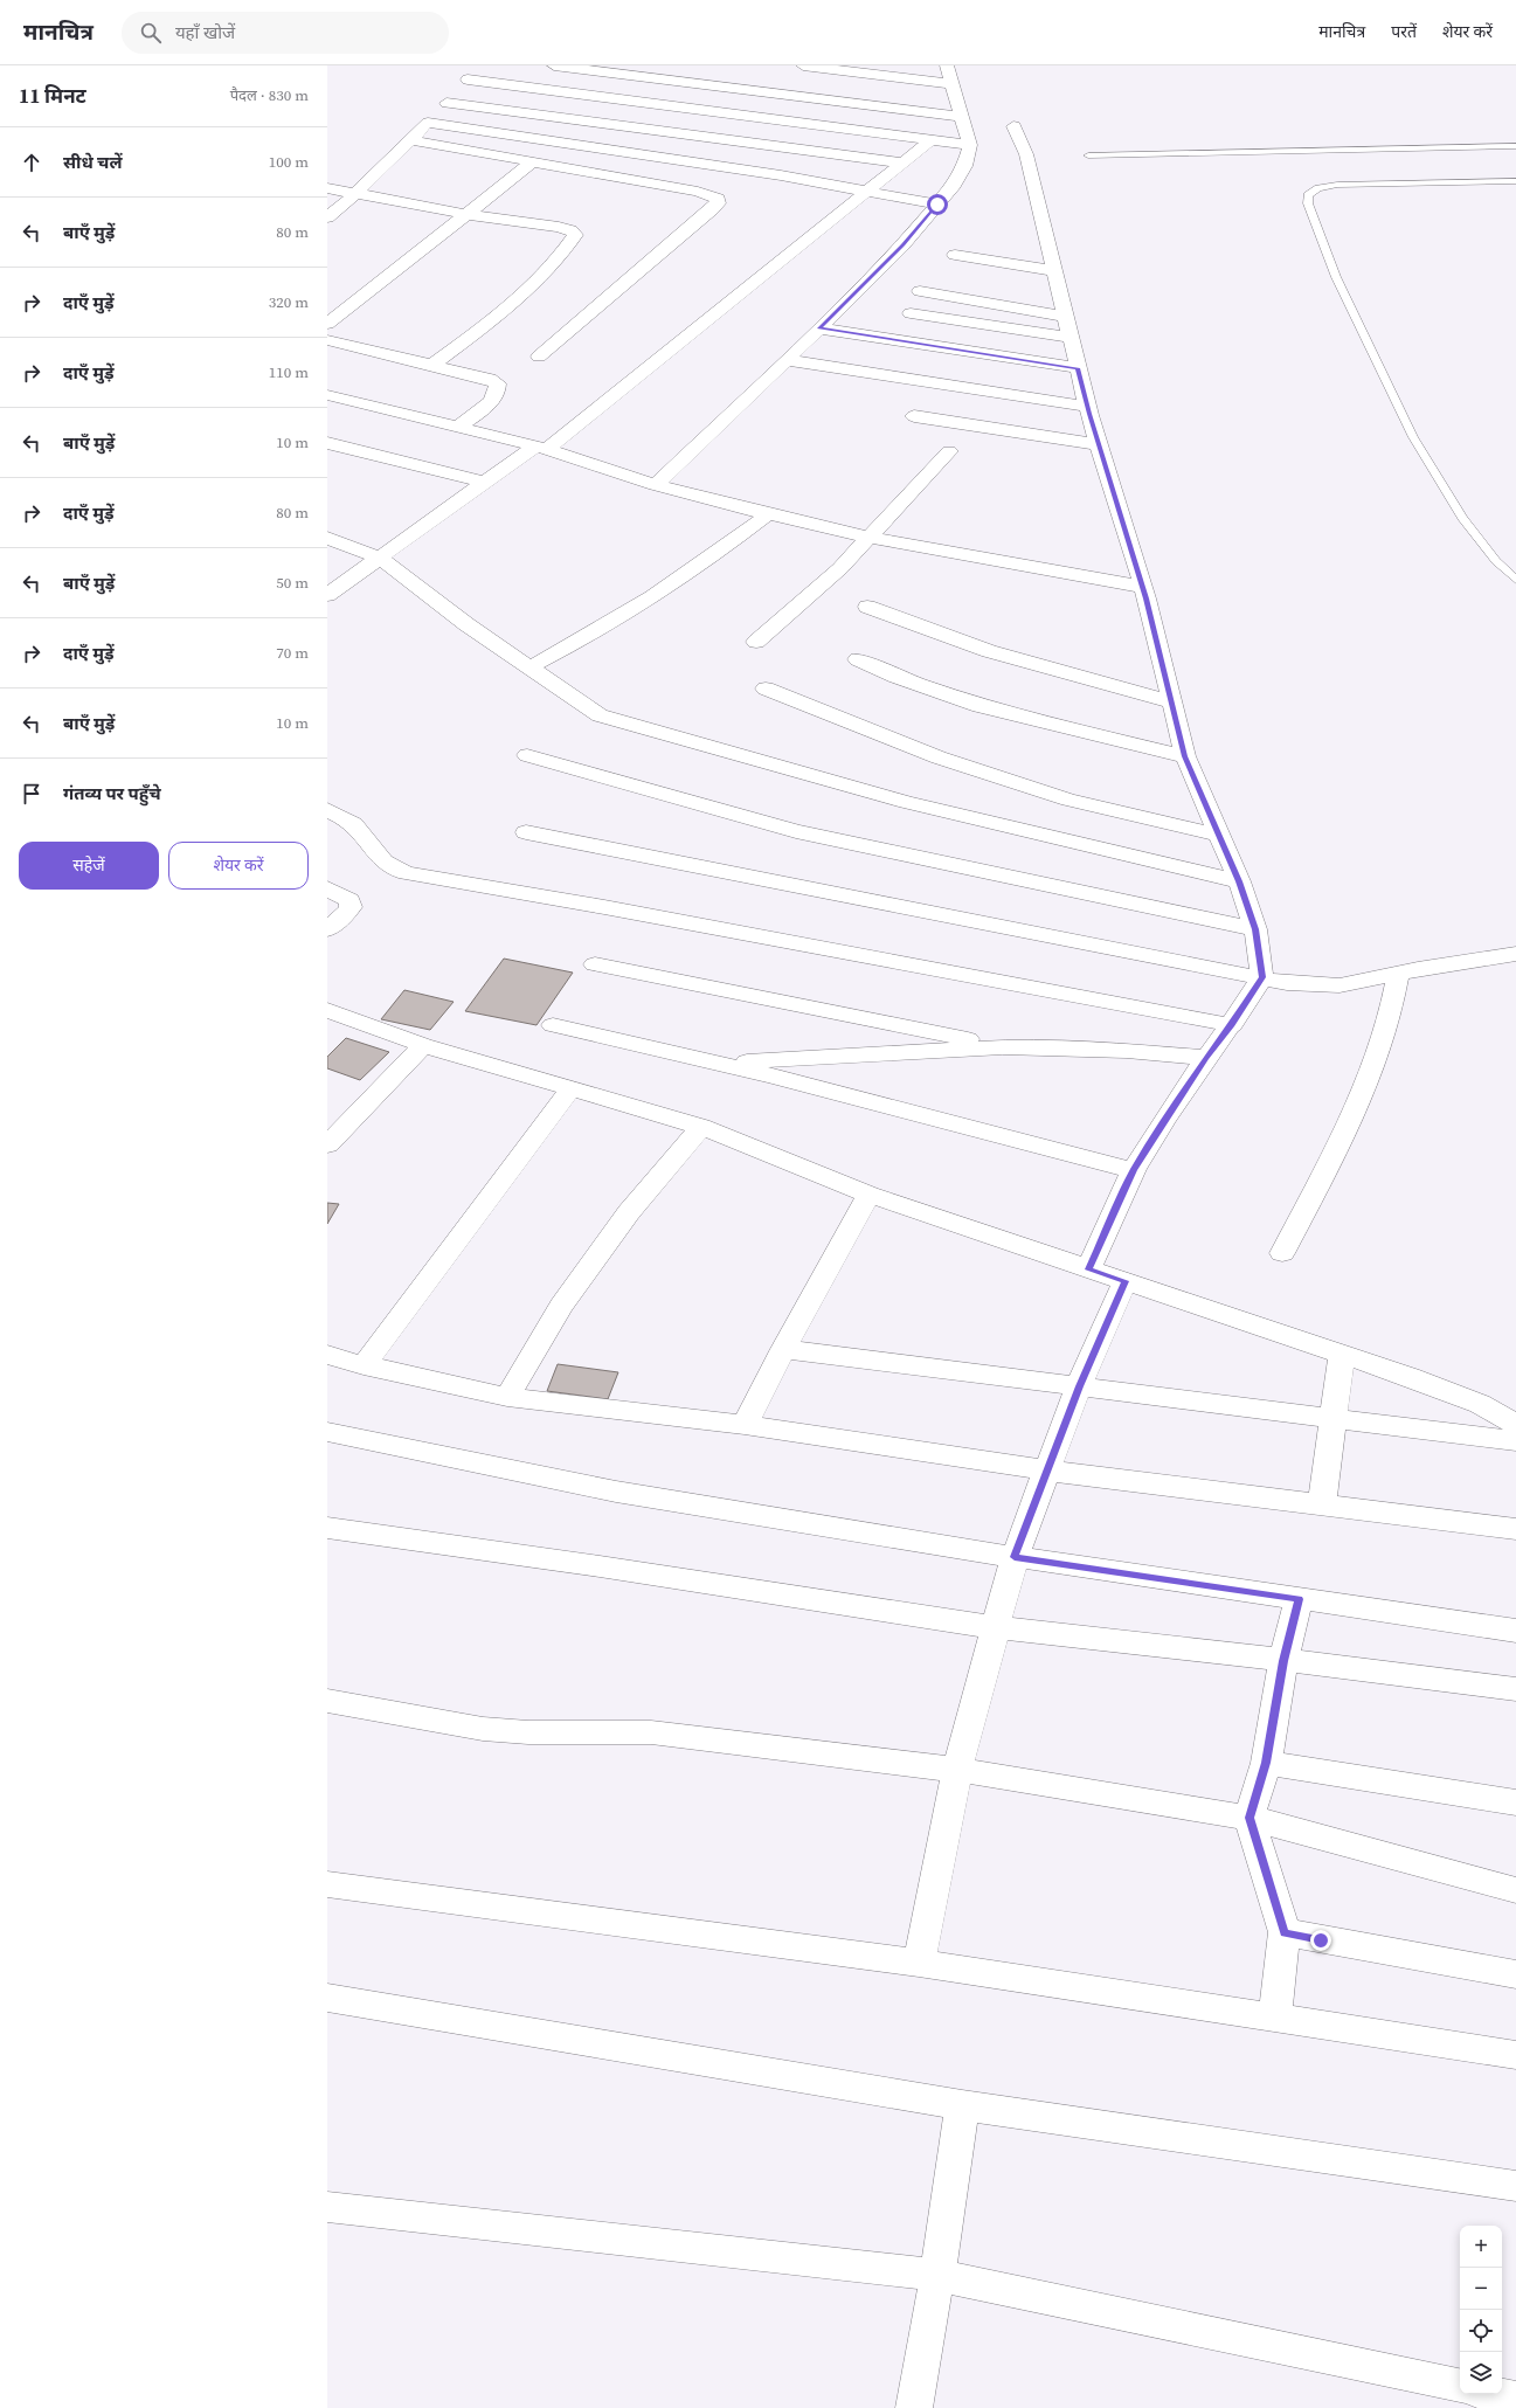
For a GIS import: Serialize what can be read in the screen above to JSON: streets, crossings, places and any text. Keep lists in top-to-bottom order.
{
  "page": {
    "header": "मानचित्र",
    "search": "यहाँ खोजें",
    "nav": ["मानचित्र", "परतें", "शेयर करें"],
    "heading": ["11 मिनट", "पैदल · 830 m"],
    "list": [
      ["सीधे चलें", "100 m"],
      ["बाएँ मुड़ें", "80 m"],
      ["दाएँ मुड़ें", "320 m"],
      ["दाएँ मुड़ें", "110 m"],
      ["बाएँ मुड़ें", "10 m"],
      ["दाएँ मुड़ें", "80 m"],
      ["बाएँ मुड़ें", "50 m"],
      ["दाएँ मुड़ें", "70 m"],
      ["बाएँ मुड़ें", "10 m"],
      "गंतव्य पर पहुँचे"
    ],
    "buttons": ["सहेजें", "शेयर करें"],
    "map_buttons": ["+", "−"]
  }
}
